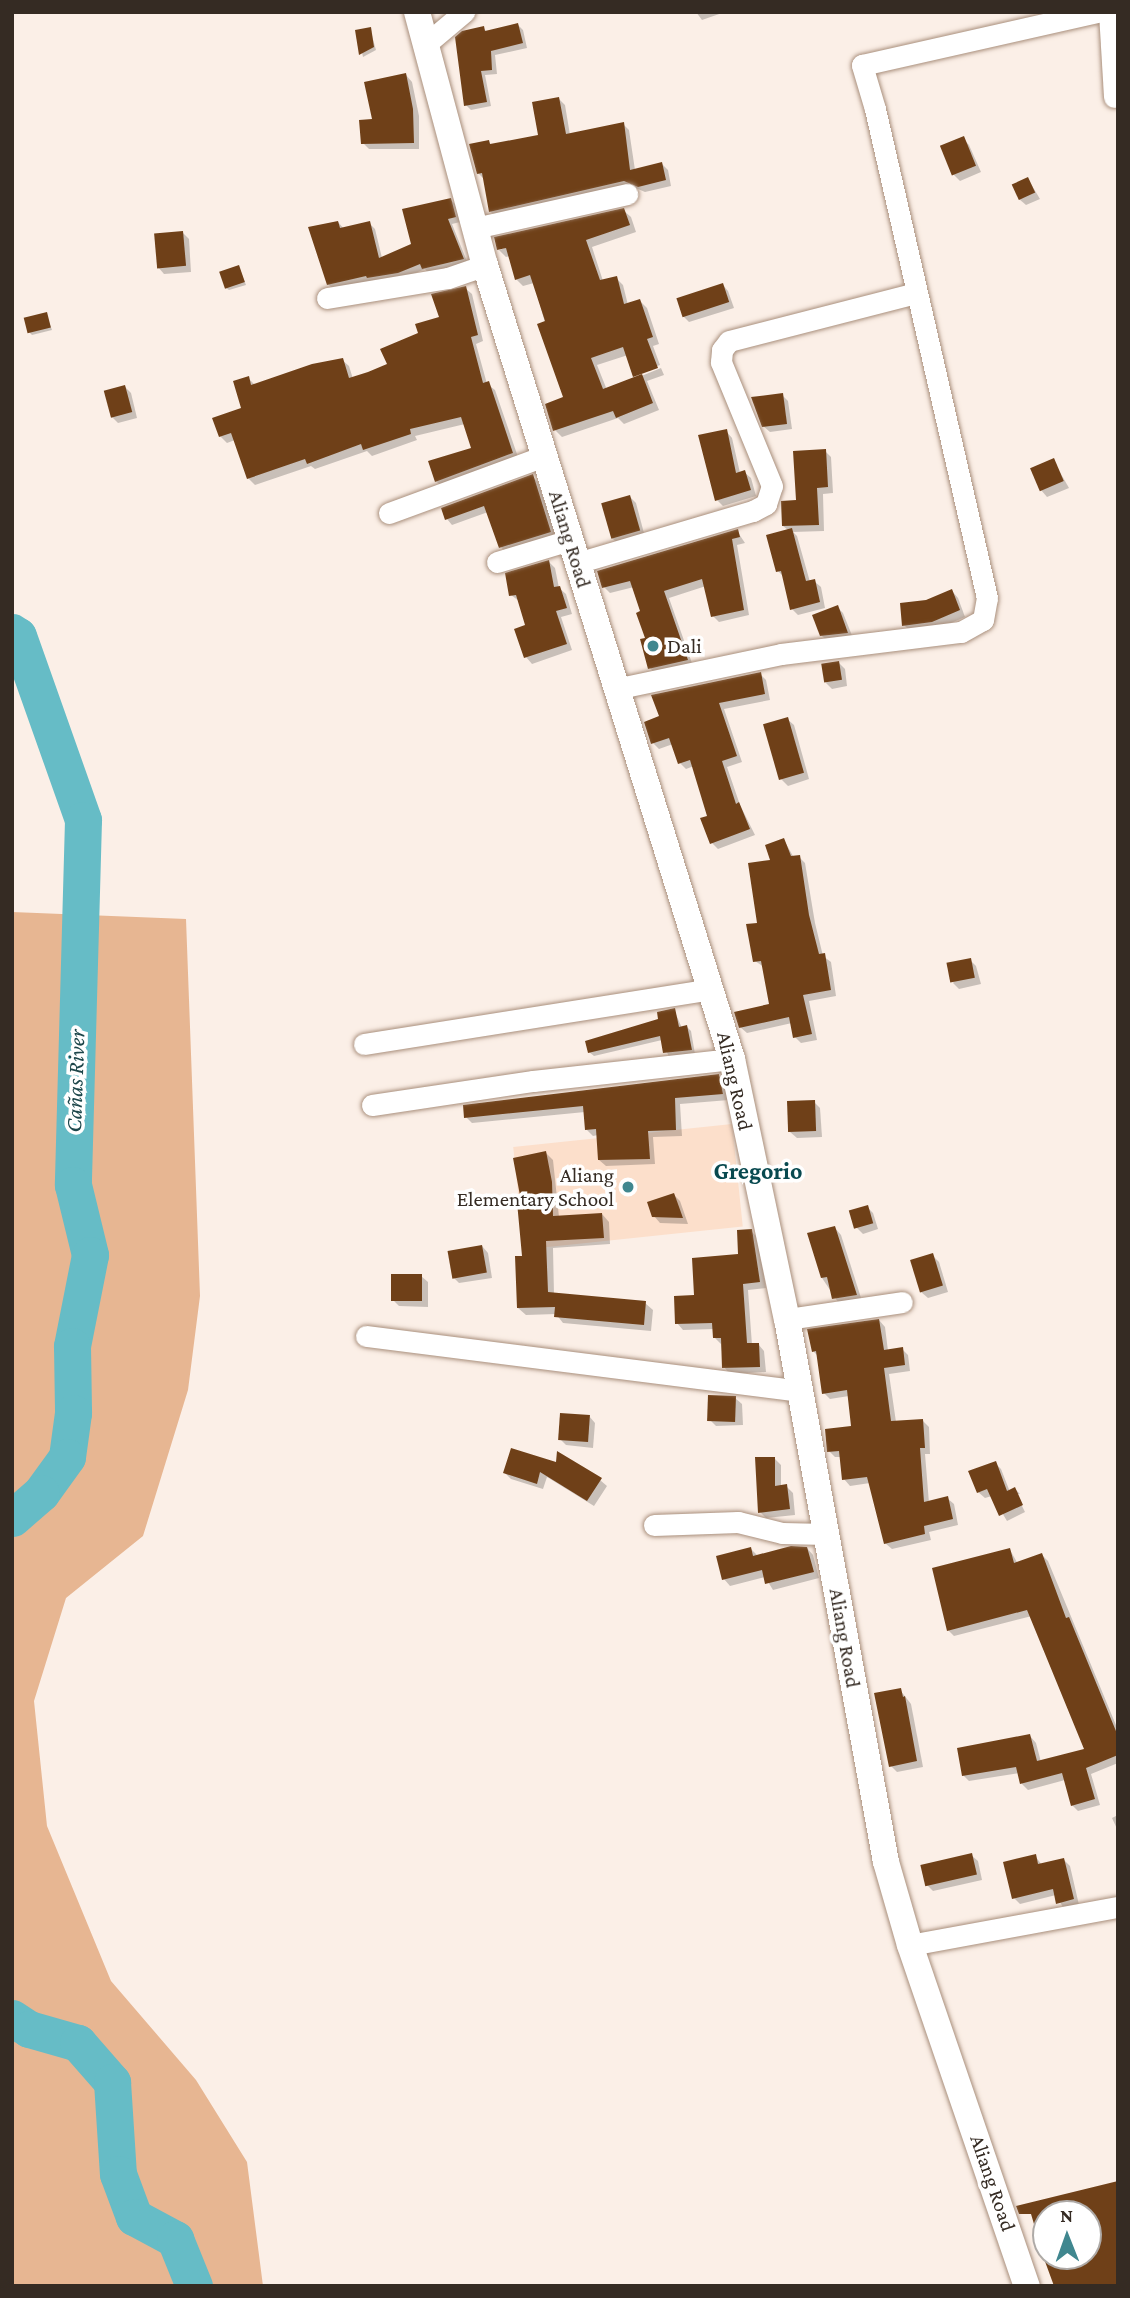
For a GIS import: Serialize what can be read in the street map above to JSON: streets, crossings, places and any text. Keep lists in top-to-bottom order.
{
  "streets": {
    "street": ["Aliang Road"]
  },
  "districts": ["Gregorio"],
  "water": ["Cañas River"],
  "places": ["Dali", "Aliang Elementary School"],
  "north": "top"
}
